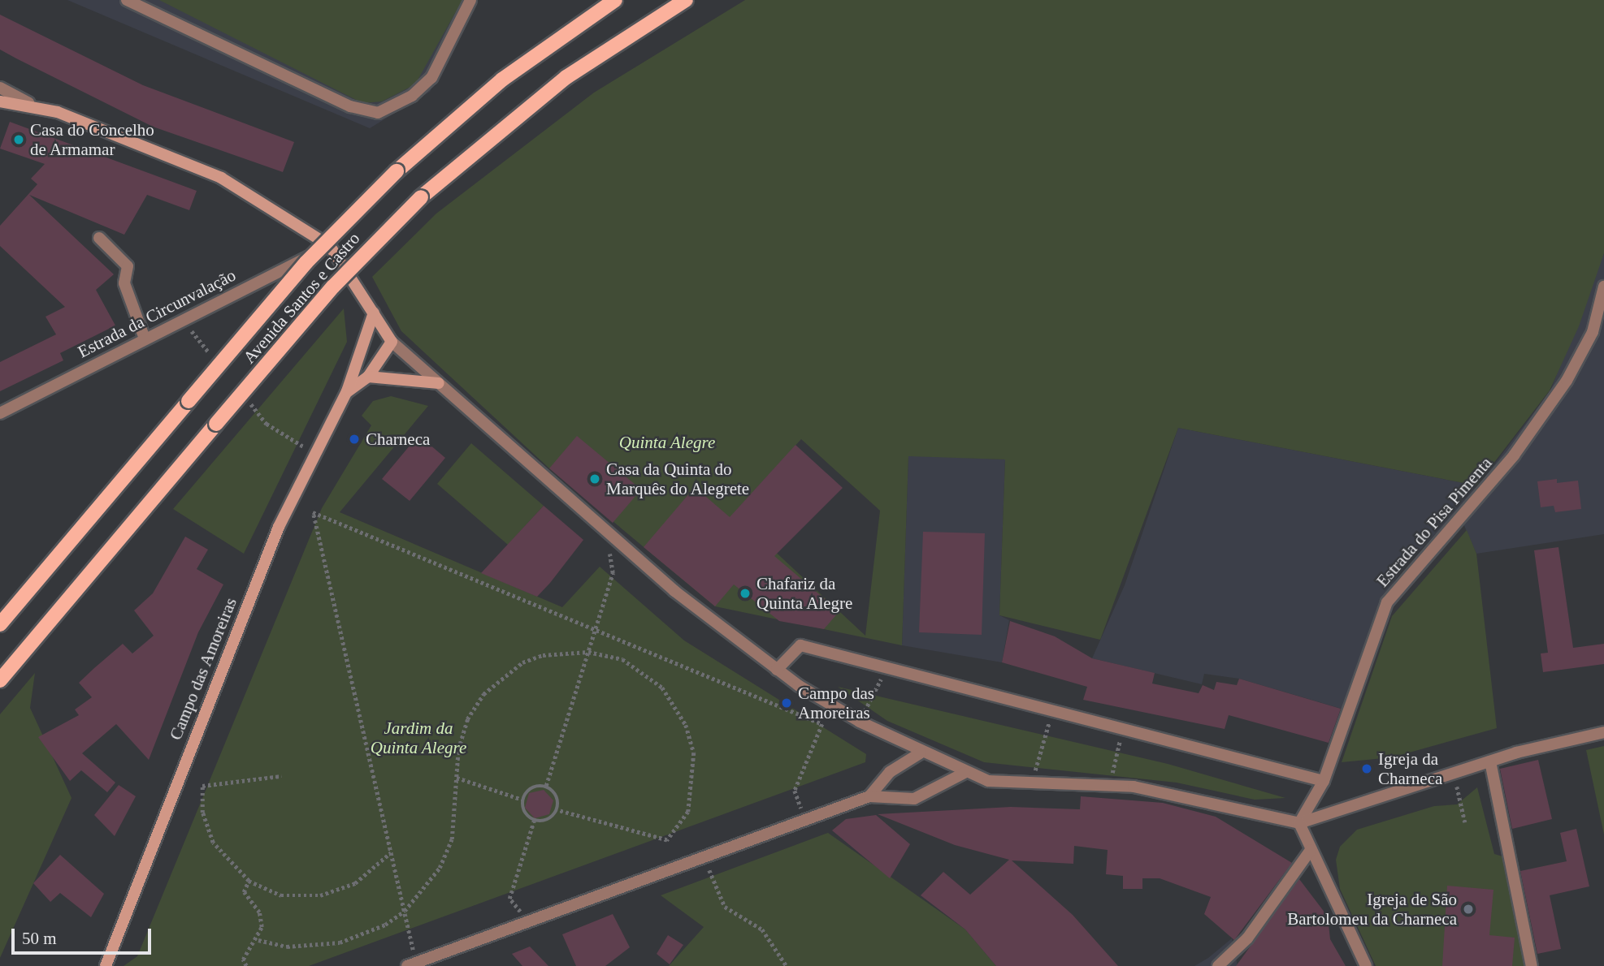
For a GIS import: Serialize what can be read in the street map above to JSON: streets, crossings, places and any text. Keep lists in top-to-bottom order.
{
  "streets": {
    "main road": ["Avenida Santos e Castro"],
    "street": ["Estrada da Circunvalação", "Estrada do Pisa Pimenta", "Campo das Amoreiras"]
  },
  "parks": ["Quinta Alegre", "Jardim da Quinta Alegre"],
  "places": [
    "Casa do Concelho de Armamar",
    "Charneca",
    "Casa da Quinta do Marquês do Alegrete",
    "Chafariz da Quinta Alegre",
    "Campo das Amoreiras",
    "Igreja da Charneca",
    "Igreja de São Bartolomeu da Charneca"
  ],
  "scale_bar": "50 m"
}
